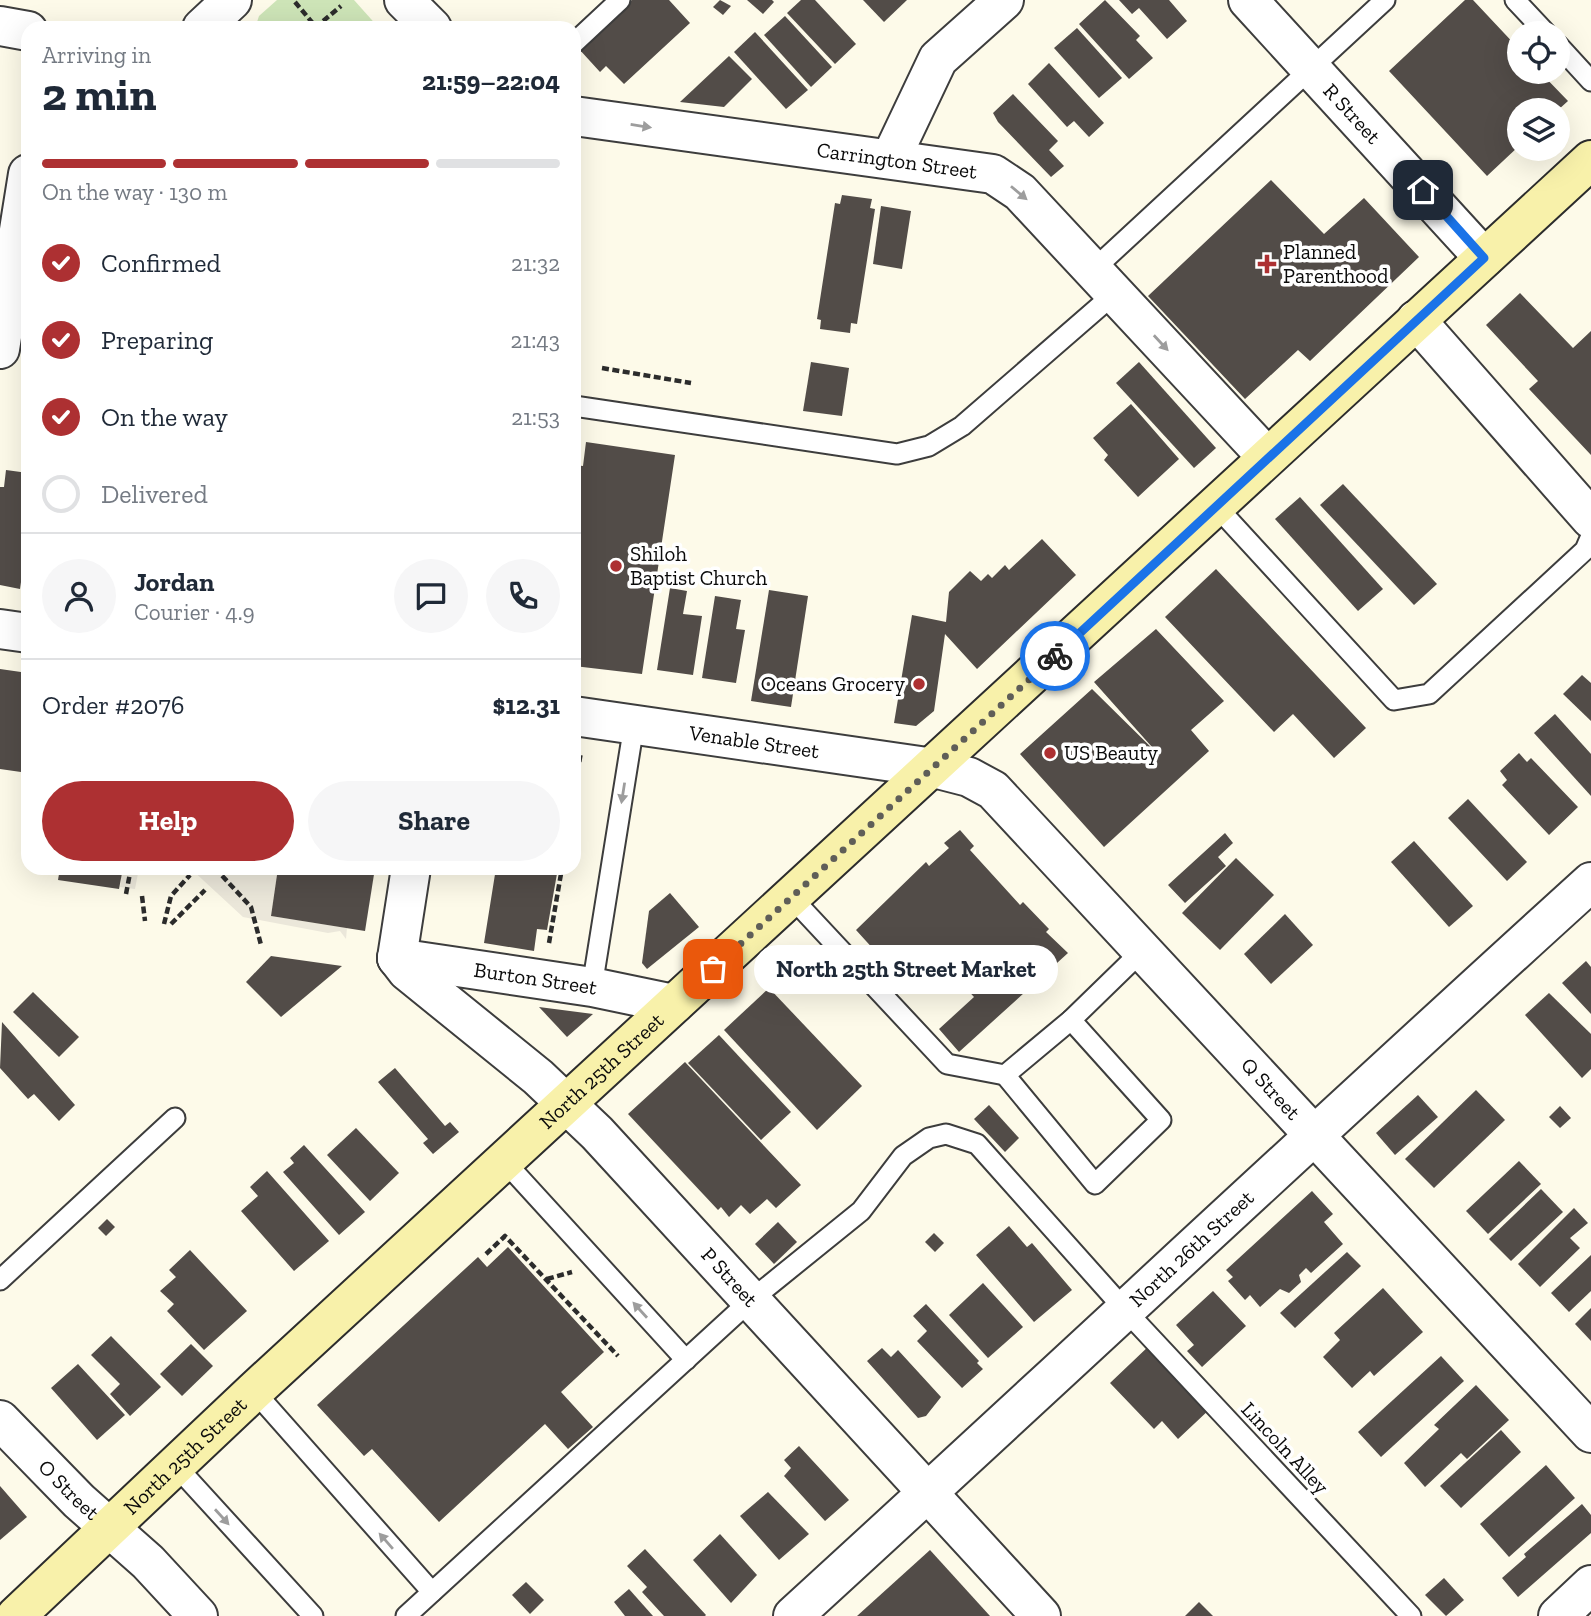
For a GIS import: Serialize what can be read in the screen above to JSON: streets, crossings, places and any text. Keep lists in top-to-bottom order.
{
  "streets": {
    "main road": ["North 25th Street"],
    "street": [
      "R Street",
      "Carrington Street",
      "Venable Street",
      "Burton Street",
      "Q Street",
      "North 26th Street",
      "P Street",
      "O Street"
    ],
    "lane": ["Lincoln Alley"]
  },
  "crossings": [
    ["R Street", "North 25th Street"],
    ["Carrington Street", "North 25th Street"],
    ["Venable Street", "North 25th Street"],
    ["Venable Street", "Q Street"],
    ["Burton Street", "North 25th Street"],
    ["Burton Street", "P Street"],
    ["North 25th Street", "Q Street"],
    ["North 25th Street", "P Street"],
    ["North 25th Street", "O Street"],
    ["Q Street", "North 26th Street"],
    ["North 26th Street", "P Street"],
    ["North 26th Street", "Lincoln Alley"],
    ["P Street", "Lincoln Alley"]
  ],
  "one_way": ["Carrington Street"],
  "places": {
    "health": ["Planned Parenthood"],
    "other": [
      "Shiloh Baptist Church",
      "Oceans Grocery",
      "US Beauty",
      "North 25th Street Market"
    ]
  },
  "page": {
    "heading": ["2 min", "Arriving in", "21:59–22:04"],
    "panel": [
      "Jordan",
      "Courier · 4.9",
      "Order #2076",
      "$12.31"
    ],
    "bar": "On the way · 130 m",
    "list": [
      ["Confirmed", "21:32"],
      ["Preparing", "21:43"],
      ["On the way", "21:53"],
      "Delivered"
    ],
    "buttons": ["Help", "Share"],
    "bubble": "North 25th Street Market"
  }
}
